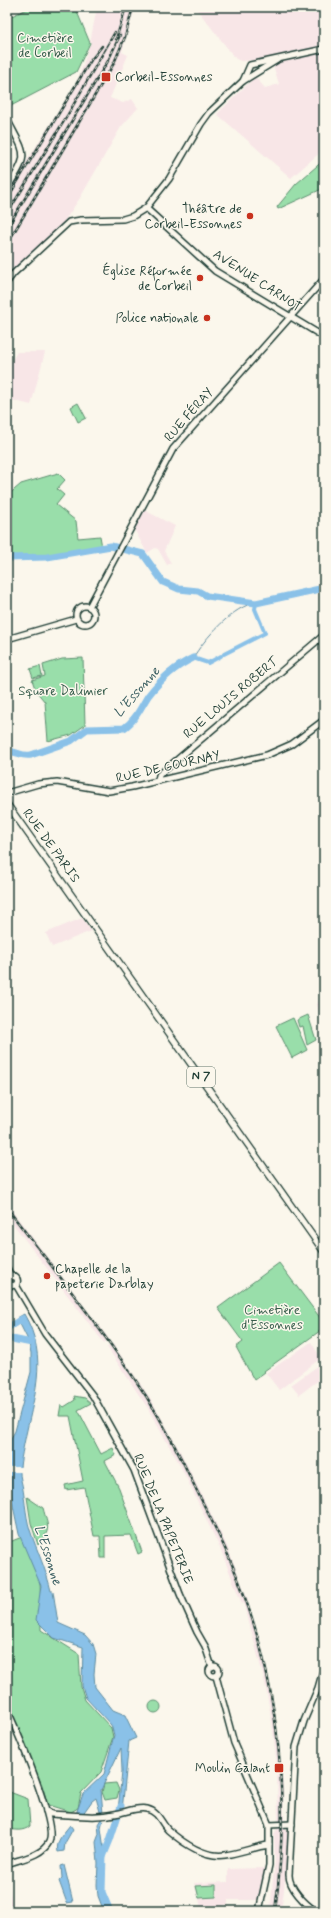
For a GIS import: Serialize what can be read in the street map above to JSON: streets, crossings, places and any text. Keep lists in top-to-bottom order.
{
  "streets": {
    "main road": ["RUE DE PARIS", "N 7"],
    "street": [
      "AVENUE CARNOT",
      "RUE FÉRAY",
      "RUE LOUIS ROBERT",
      "RUE DE GOURNAY",
      "RUE DE LA PAPETERIE"
    ]
  },
  "crossings": [
    ["AVENUE CARNOT", "RUE FÉRAY"],
    ["RUE LOUIS ROBERT", "RUE DE GOURNAY"]
  ],
  "water": ["L'Essonne"],
  "parks": ["Cimetière de Corbeil", "Square Dalimier", "Cimetière d'Essonnes"],
  "places": {
    "transit": ["Corbeil-Essonnes", "Moulin Galant"],
    "other": [
      "Théâtre de Corbeil-Essonnes",
      "Église Réformée de Corbeil",
      "Police nationale",
      "Chapelle de la papeterie Darblay"
    ]
  }
}
